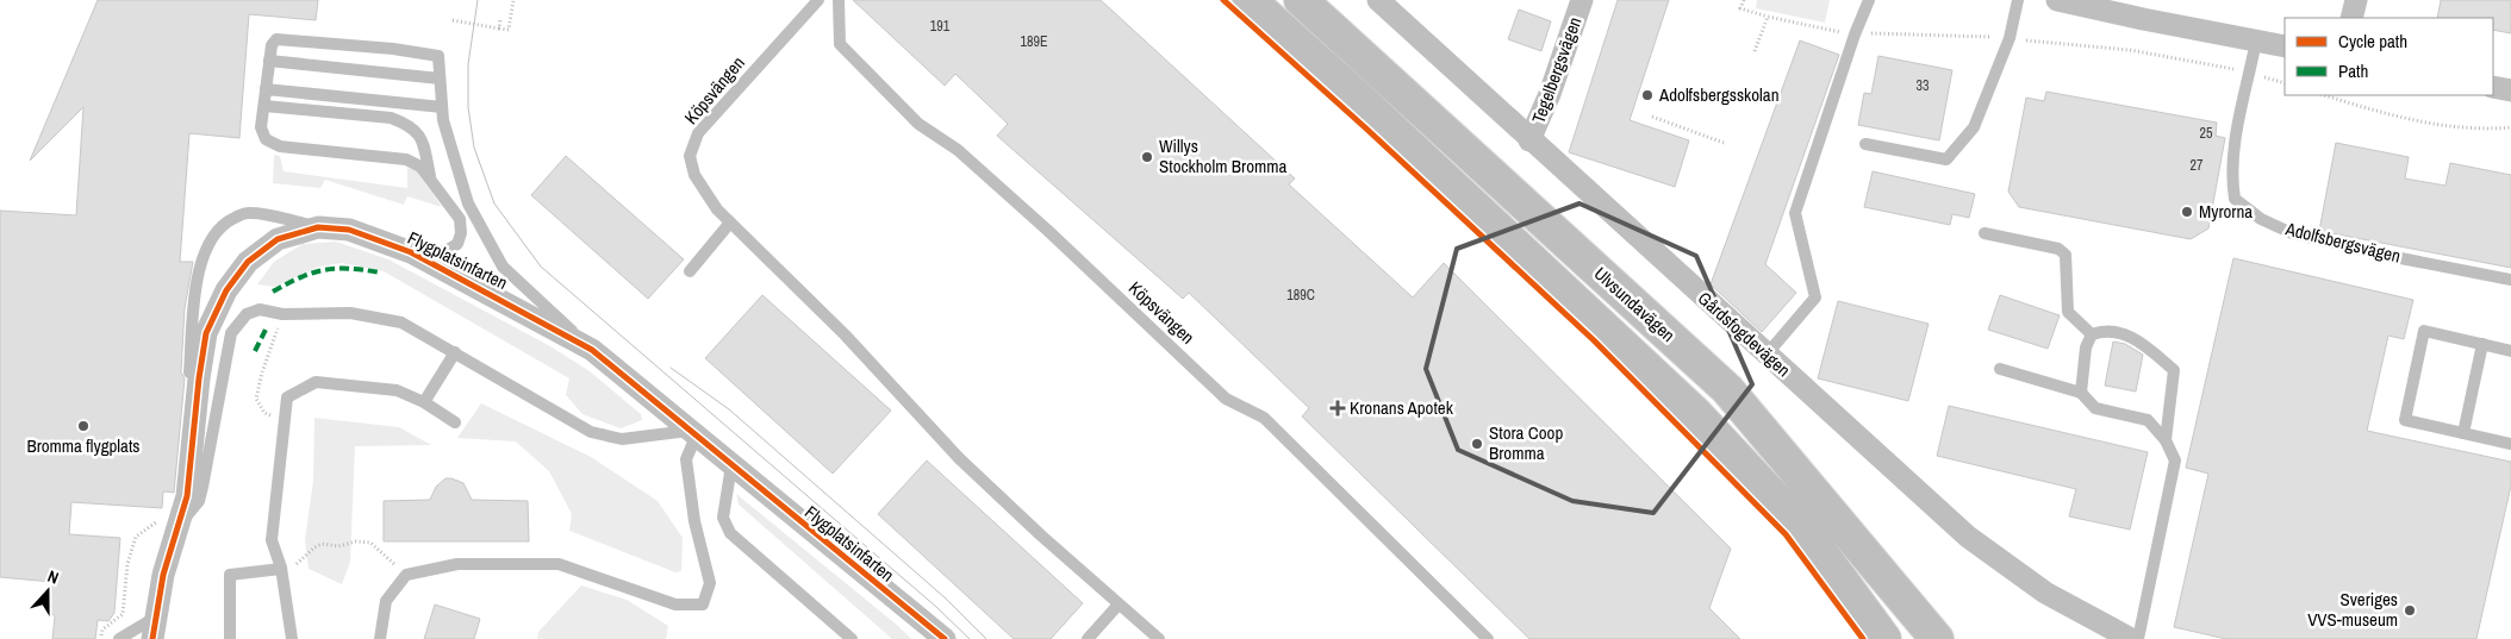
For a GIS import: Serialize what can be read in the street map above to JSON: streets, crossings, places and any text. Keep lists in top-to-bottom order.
{
  "streets": {
    "main road": ["Ulvsundavägen"],
    "street": ["Tegelbergsvägen", "Flygplatsinfarten", "Gårdsfogdevägen"],
    "lane": ["Köpsvängen", "Adolfsbergsvägen"]
  },
  "crossings": [
    ["Tegelbergsvägen", "Gårdsfogdevägen"]
  ],
  "places": {
    "other": [
      "Adolfsbergsskolan",
      "Willys Stockholm Bromma",
      "Myrorna",
      "Bromma flygplats",
      "Stora Coop Bromma",
      "Sveriges VVS-museum"
    ],
    "health": ["Kronans Apotek"]
  },
  "house_numbers": [
    "191",
    "189E",
    "33",
    "25",
    "27",
    "189C"
  ],
  "legend": ["Cycle path", "Path"],
  "north": "top"
}
